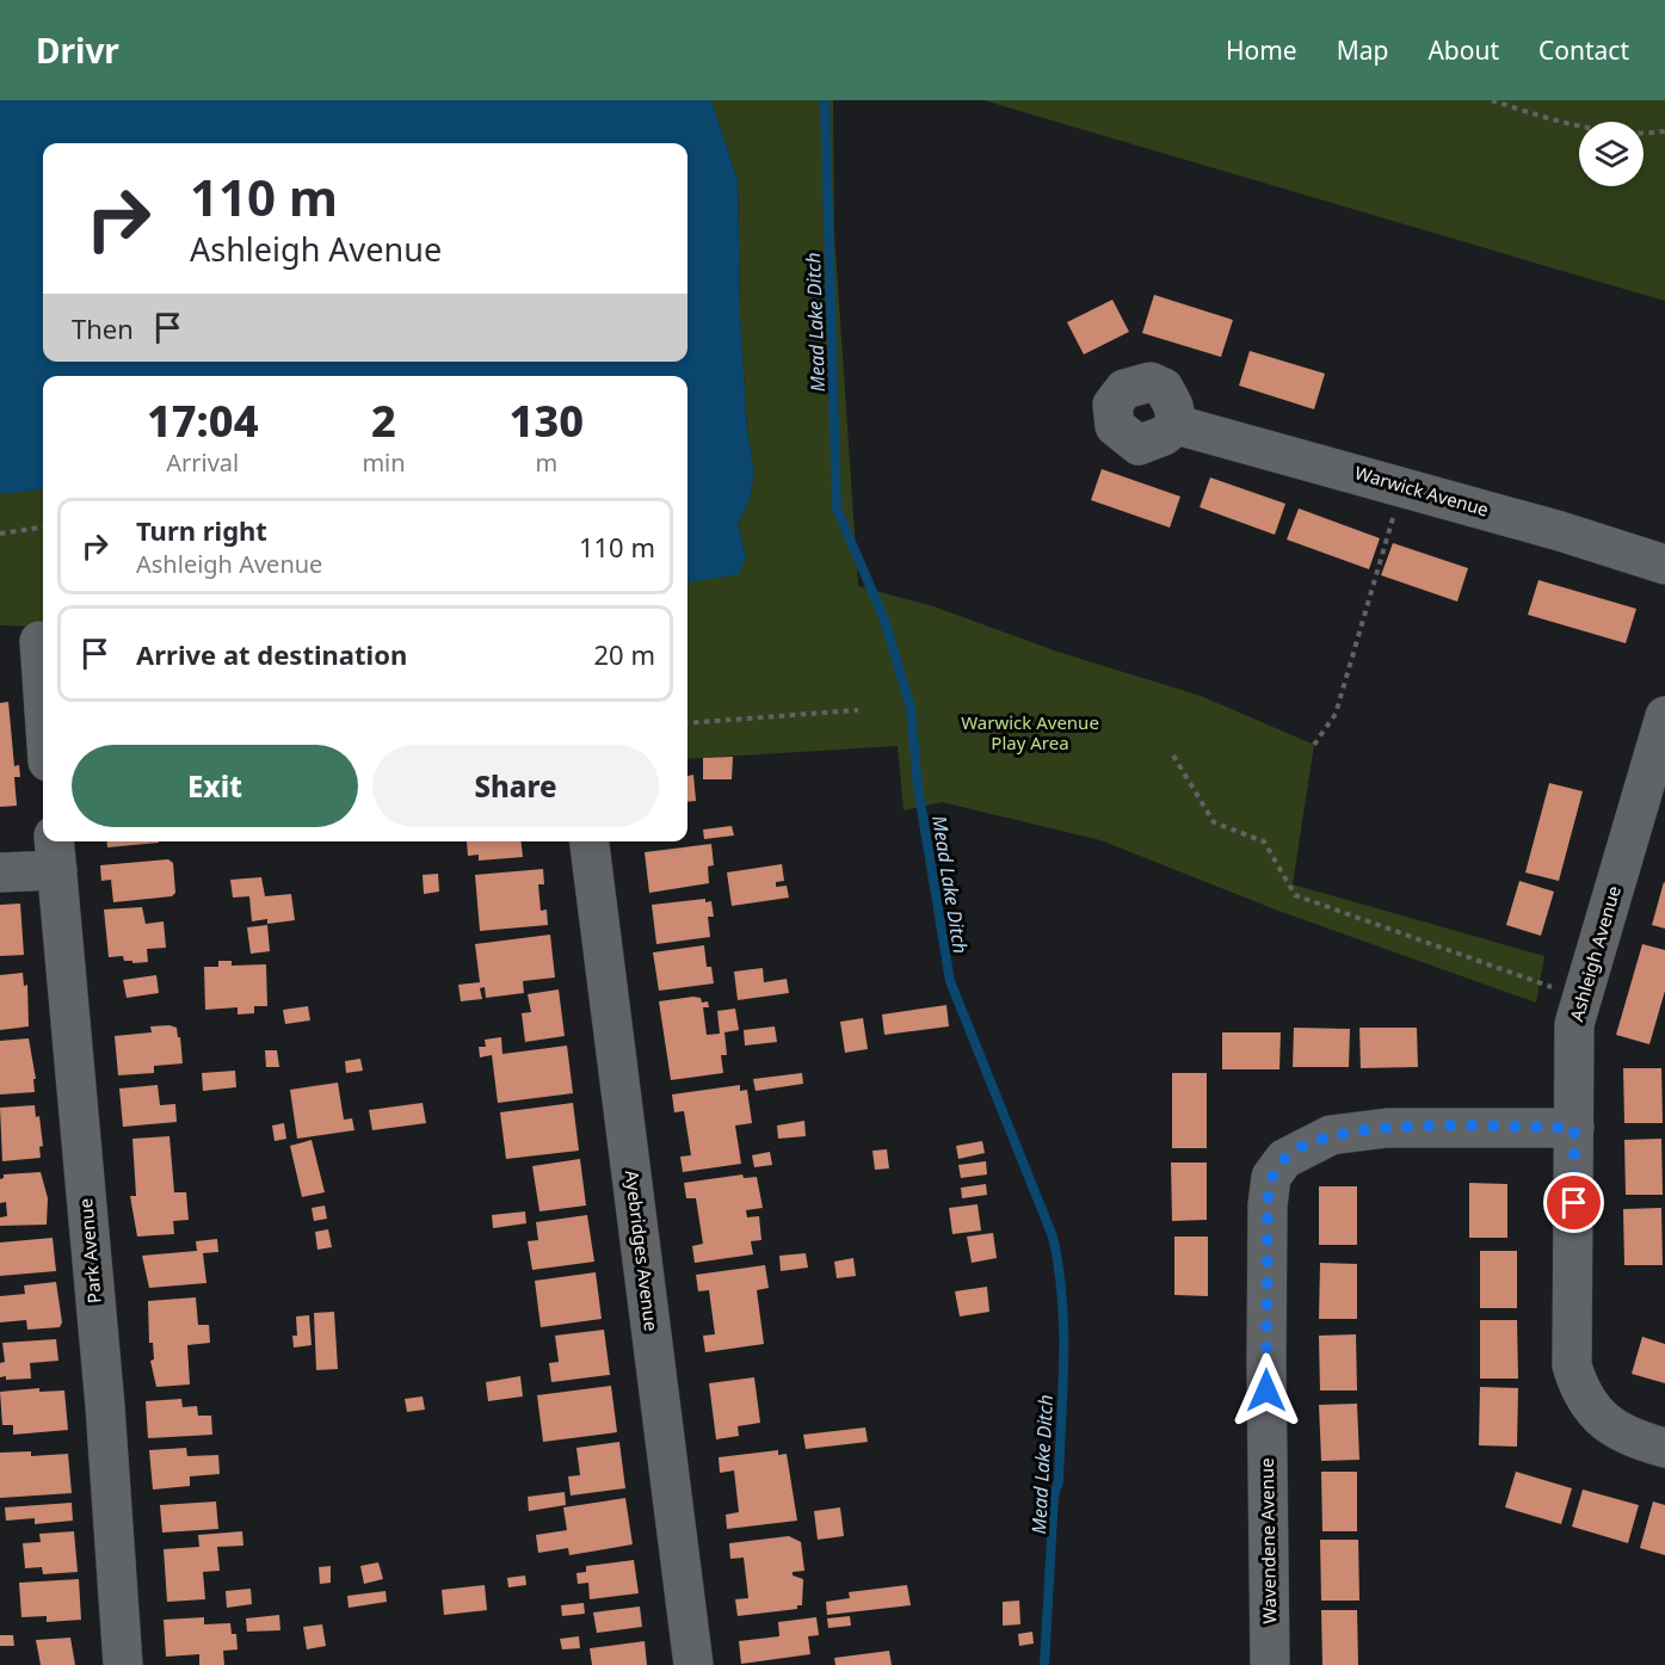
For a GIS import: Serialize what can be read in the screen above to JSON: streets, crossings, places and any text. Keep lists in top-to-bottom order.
{
  "streets": {
    "street": [
      "Warwick Avenue",
      "Ashleigh Avenue",
      "Park Avenue",
      "Ayebridges Avenue",
      "Wavendene Avenue"
    ]
  },
  "crossings": [
    ["Ashleigh Avenue", "Wavendene Avenue"]
  ],
  "water": ["Mead Lake Ditch"],
  "parks": ["Warwick Avenue Play Area"],
  "page": {
    "header": "Drivr",
    "nav": [
      "Home",
      "Map",
      "About",
      "Contact"
    ],
    "turn": ["110 m", "Ashleigh Avenue"],
    "then": "Then",
    "eta": [
      "17:04",
      "Arrival",
      "2",
      "min",
      "130",
      "m"
    ],
    "list": [
      {
        "name": "Turn right",
        "note": "Ashleigh Avenue",
        "value": "110 m"
      },
      {
        "name": "Arrive at destination",
        "value": "20 m"
      }
    ],
    "buttons": ["Exit", "Share"]
  }
}
